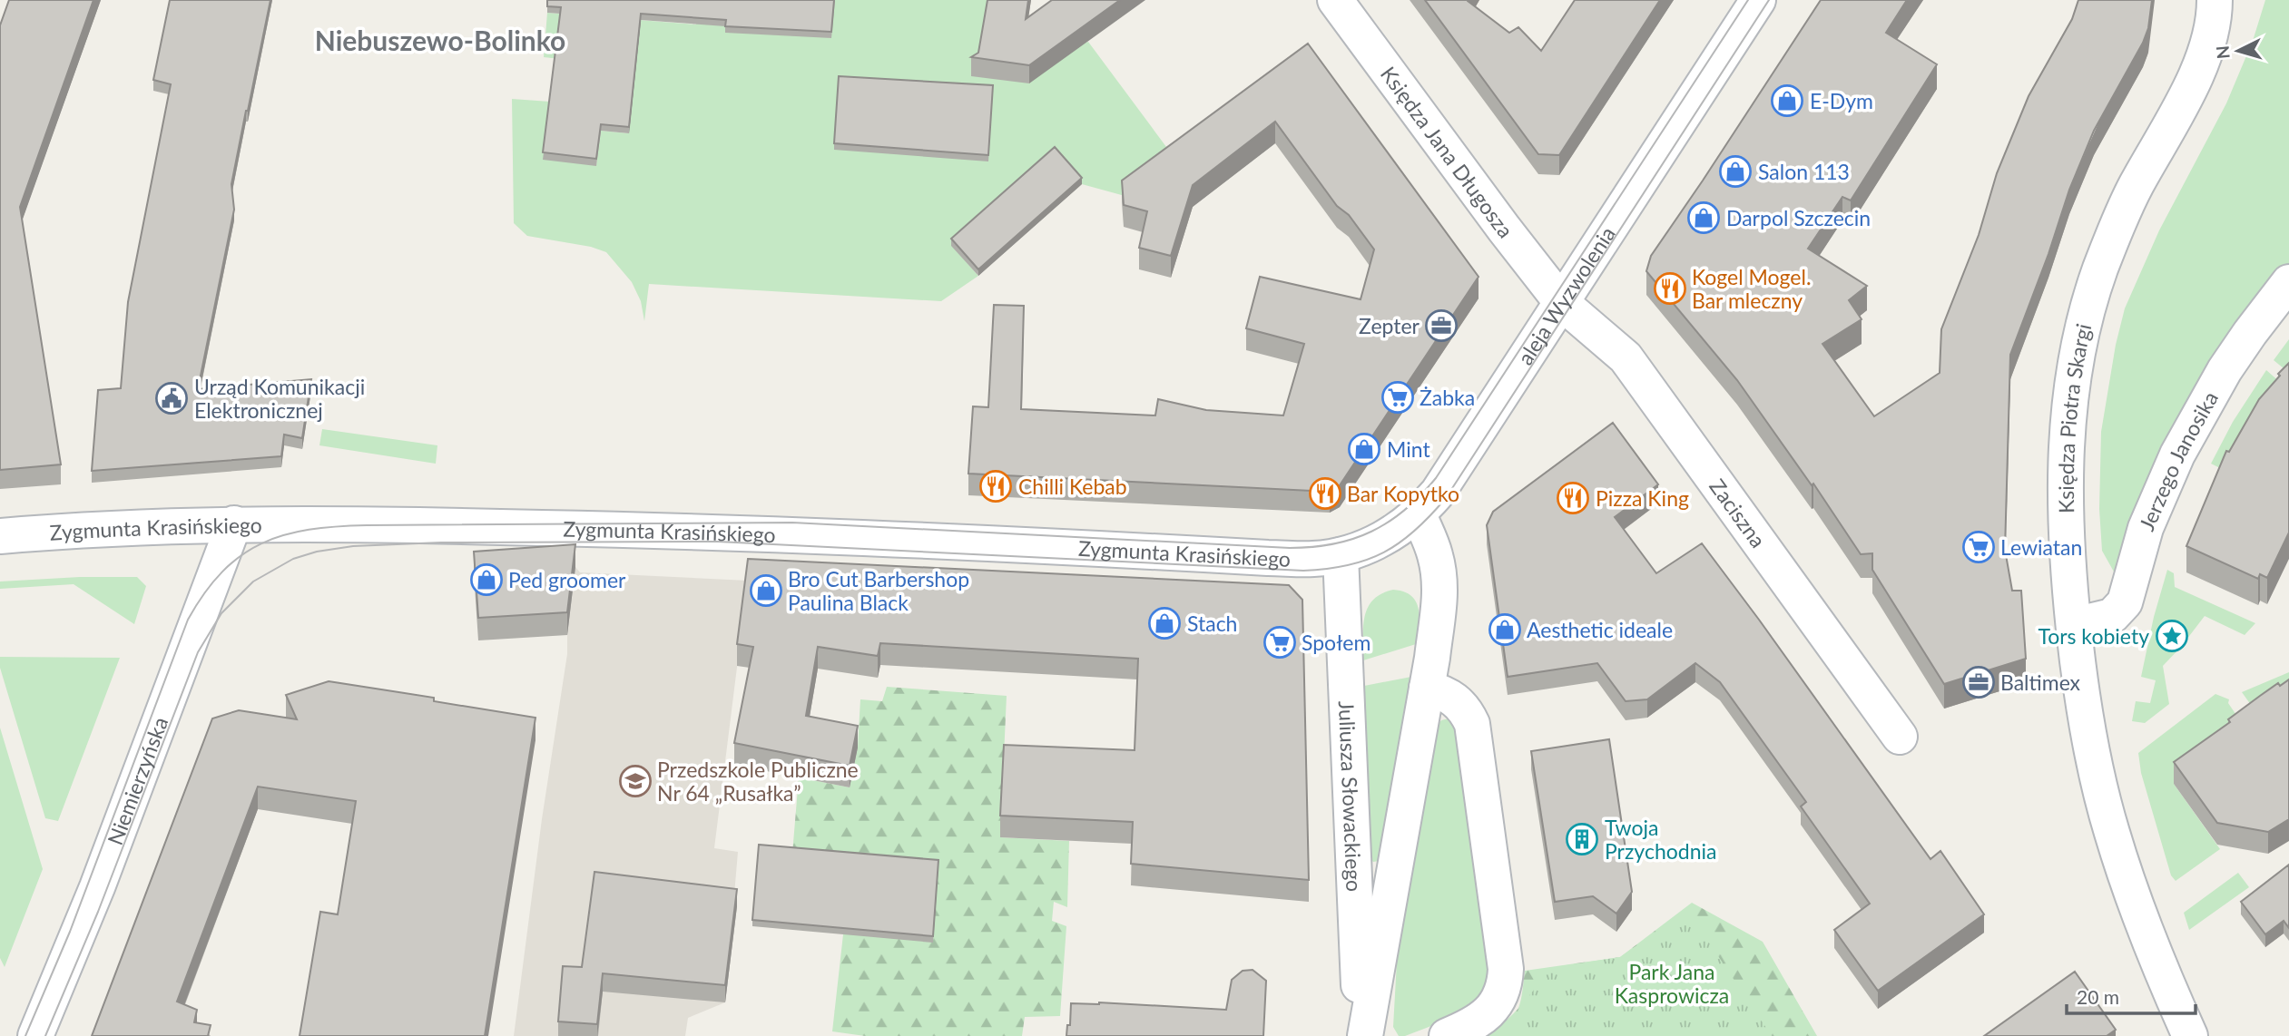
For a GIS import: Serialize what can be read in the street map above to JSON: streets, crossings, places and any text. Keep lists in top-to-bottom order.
{
  "streets": {
    "street": [
      "Księdza Jana Długosza",
      "aleja Wyzwolenia",
      "Księdza Piotra Skargi",
      "Jerzego Janosika",
      "Zaciszna",
      "Zygmunta Krasińskiego",
      "Niemierzyńska",
      "Juliusza Słowackiego"
    ]
  },
  "crossings": [
    ["Księdza Jana Długosza", "aleja Wyzwolenia"],
    ["Księdza Jana Długosza", "Zaciszna"],
    ["aleja Wyzwolenia", "Zaciszna"],
    ["aleja Wyzwolenia", "Zygmunta Krasińskiego"],
    ["aleja Wyzwolenia", "Juliusza Słowackiego"],
    ["Księdza Piotra Skargi", "Jerzego Janosika"],
    ["Zygmunta Krasińskiego", "Niemierzyńska"],
    ["Zygmunta Krasińskiego", "Juliusza Słowackiego"]
  ],
  "districts": ["Niebuszewo-Bolinko"],
  "parks": ["Park Jana Kasprowicza"],
  "places": {
    "shop": [
      "E-Dym",
      "Salon 113",
      "Darpol Szczecin",
      "Mint",
      "Ped groomer",
      "Bro Cut Barbershop Paulina Black",
      "Stach",
      "Aesthetic ideale"
    ],
    "restaurant": [
      "Kogel Mogel. Bar mleczny",
      "Chilli Kebab",
      "Bar Kopytko",
      "Pizza King"
    ],
    "office": ["Zepter", "Baltimex"],
    "supermarket": ["Żabka", "Lewiatan", "Społem"],
    "public building": ["Urząd Komunikacji Elektronicznej"],
    "place": ["Tors kobiety"],
    "school or university": ["Przedszkole Publiczne Nr 64 „Rusałka”"],
    "building": ["Twoja Przychodnia"]
  },
  "scale_bar": "20 m",
  "north": "left"
}
